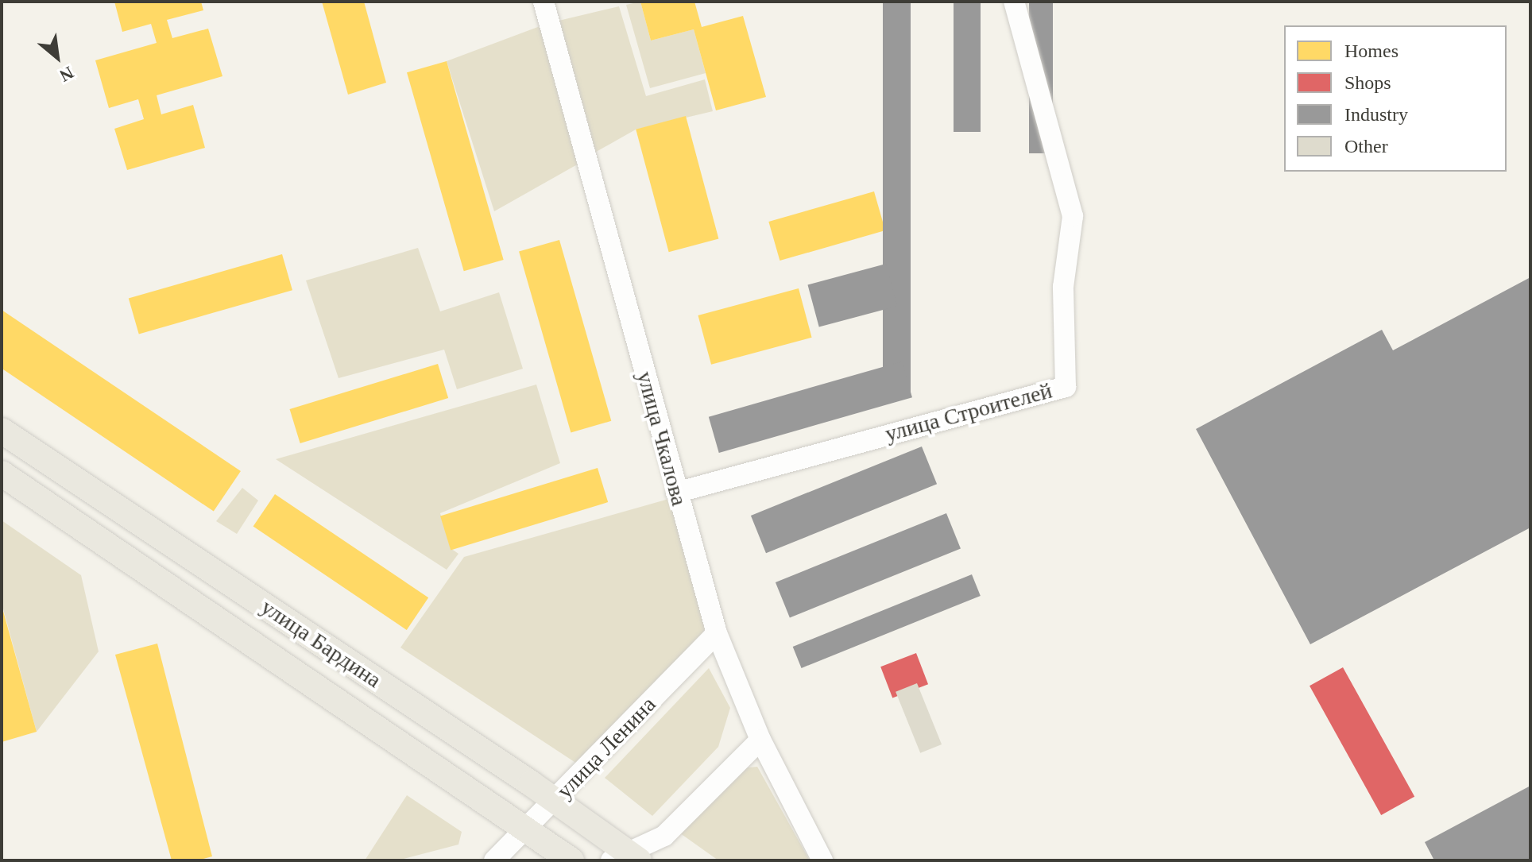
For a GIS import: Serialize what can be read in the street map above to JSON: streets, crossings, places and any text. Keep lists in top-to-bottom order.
{
  "streets": {
    "main road": ["улица Бардина"],
    "street": ["улица Строителей", "улица Чкалова", "улица Ленина"]
  },
  "crossings": [
    ["улица Строителей", "улица Чкалова"],
    ["улица Чкалова", "улица Ленина"],
    ["улица Бардина", "улица Ленина"]
  ],
  "legend": [
    "Homes",
    "Shops",
    "Industry",
    "Other"
  ],
  "north": "bottom right"
}
